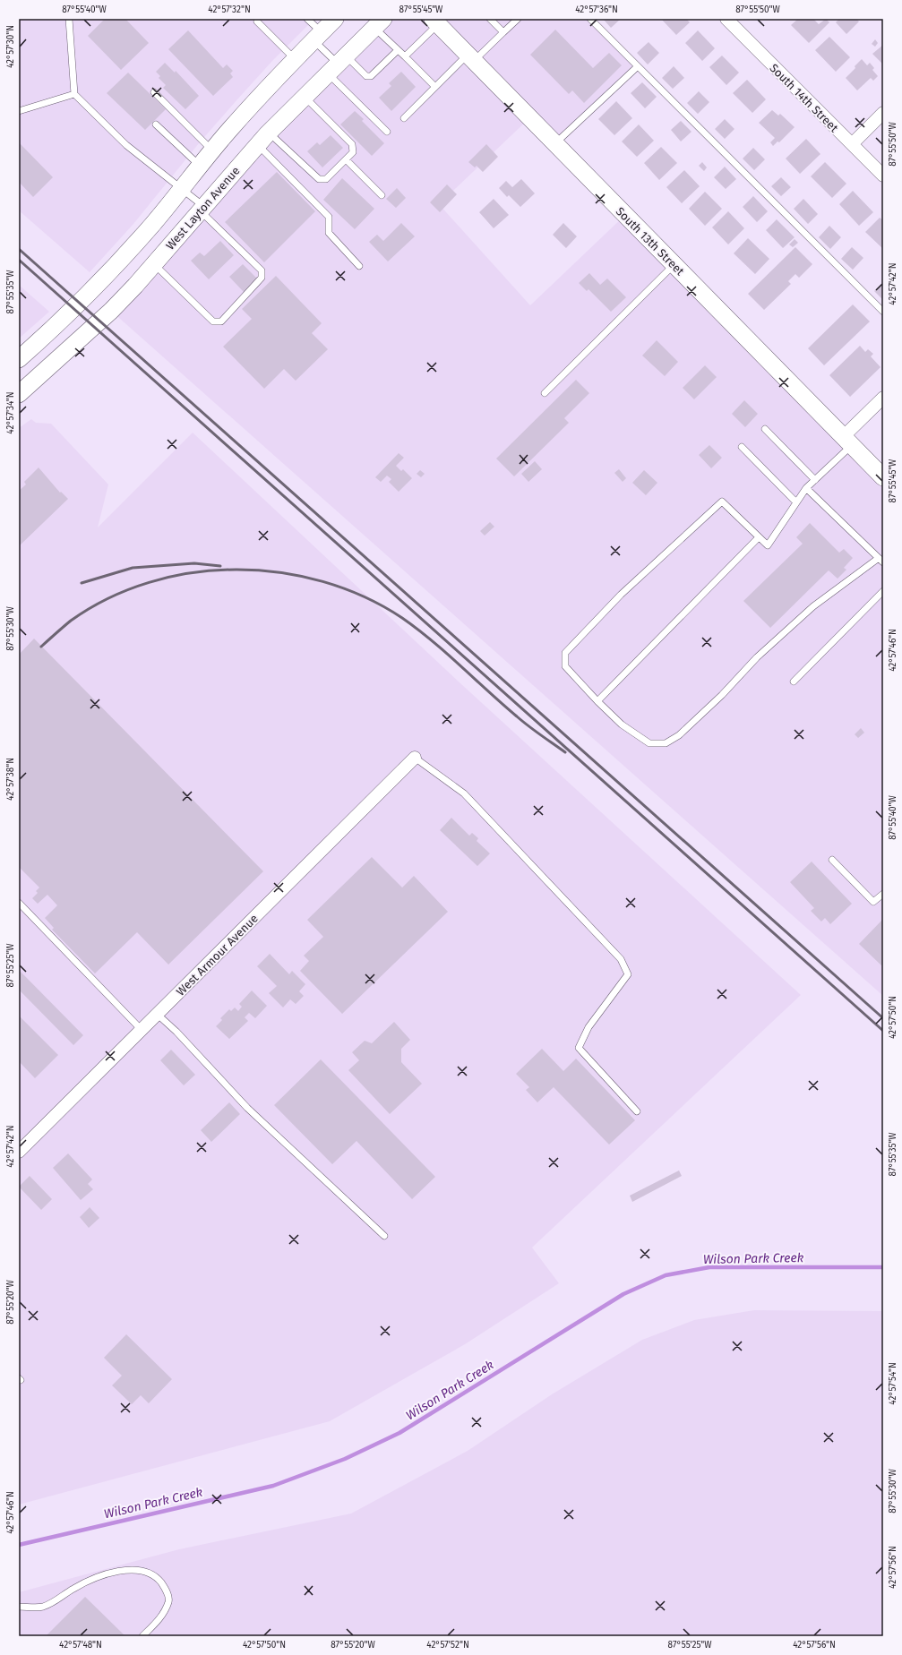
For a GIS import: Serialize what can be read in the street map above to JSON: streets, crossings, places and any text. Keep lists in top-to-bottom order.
{
  "streets": {
    "main road": ["West Layton Avenue", "South 13th Street"],
    "street": ["South 14th Street", "West Armour Avenue"]
  },
  "water": ["Wilson Park Creek"],
  "coordinates": [
    "87°55'40\"W",
    "42°57'32\"N",
    "87°55'45\"W",
    "42°57'36\"N",
    "87°55'50\"W",
    "42°57'30\"N",
    "42°57'42\"N",
    "87°55'35\"W",
    "42°57'34\"N",
    "87°55'30\"W",
    "42°57'46\"N",
    "42°57'38\"N",
    "87°55'25\"W",
    "42°57'50\"N",
    "87°55'20\"W",
    "42°57'54\"N",
    "42°57'56\"N",
    "42°57'48\"N",
    "42°57'52\"N"
  ]
}
